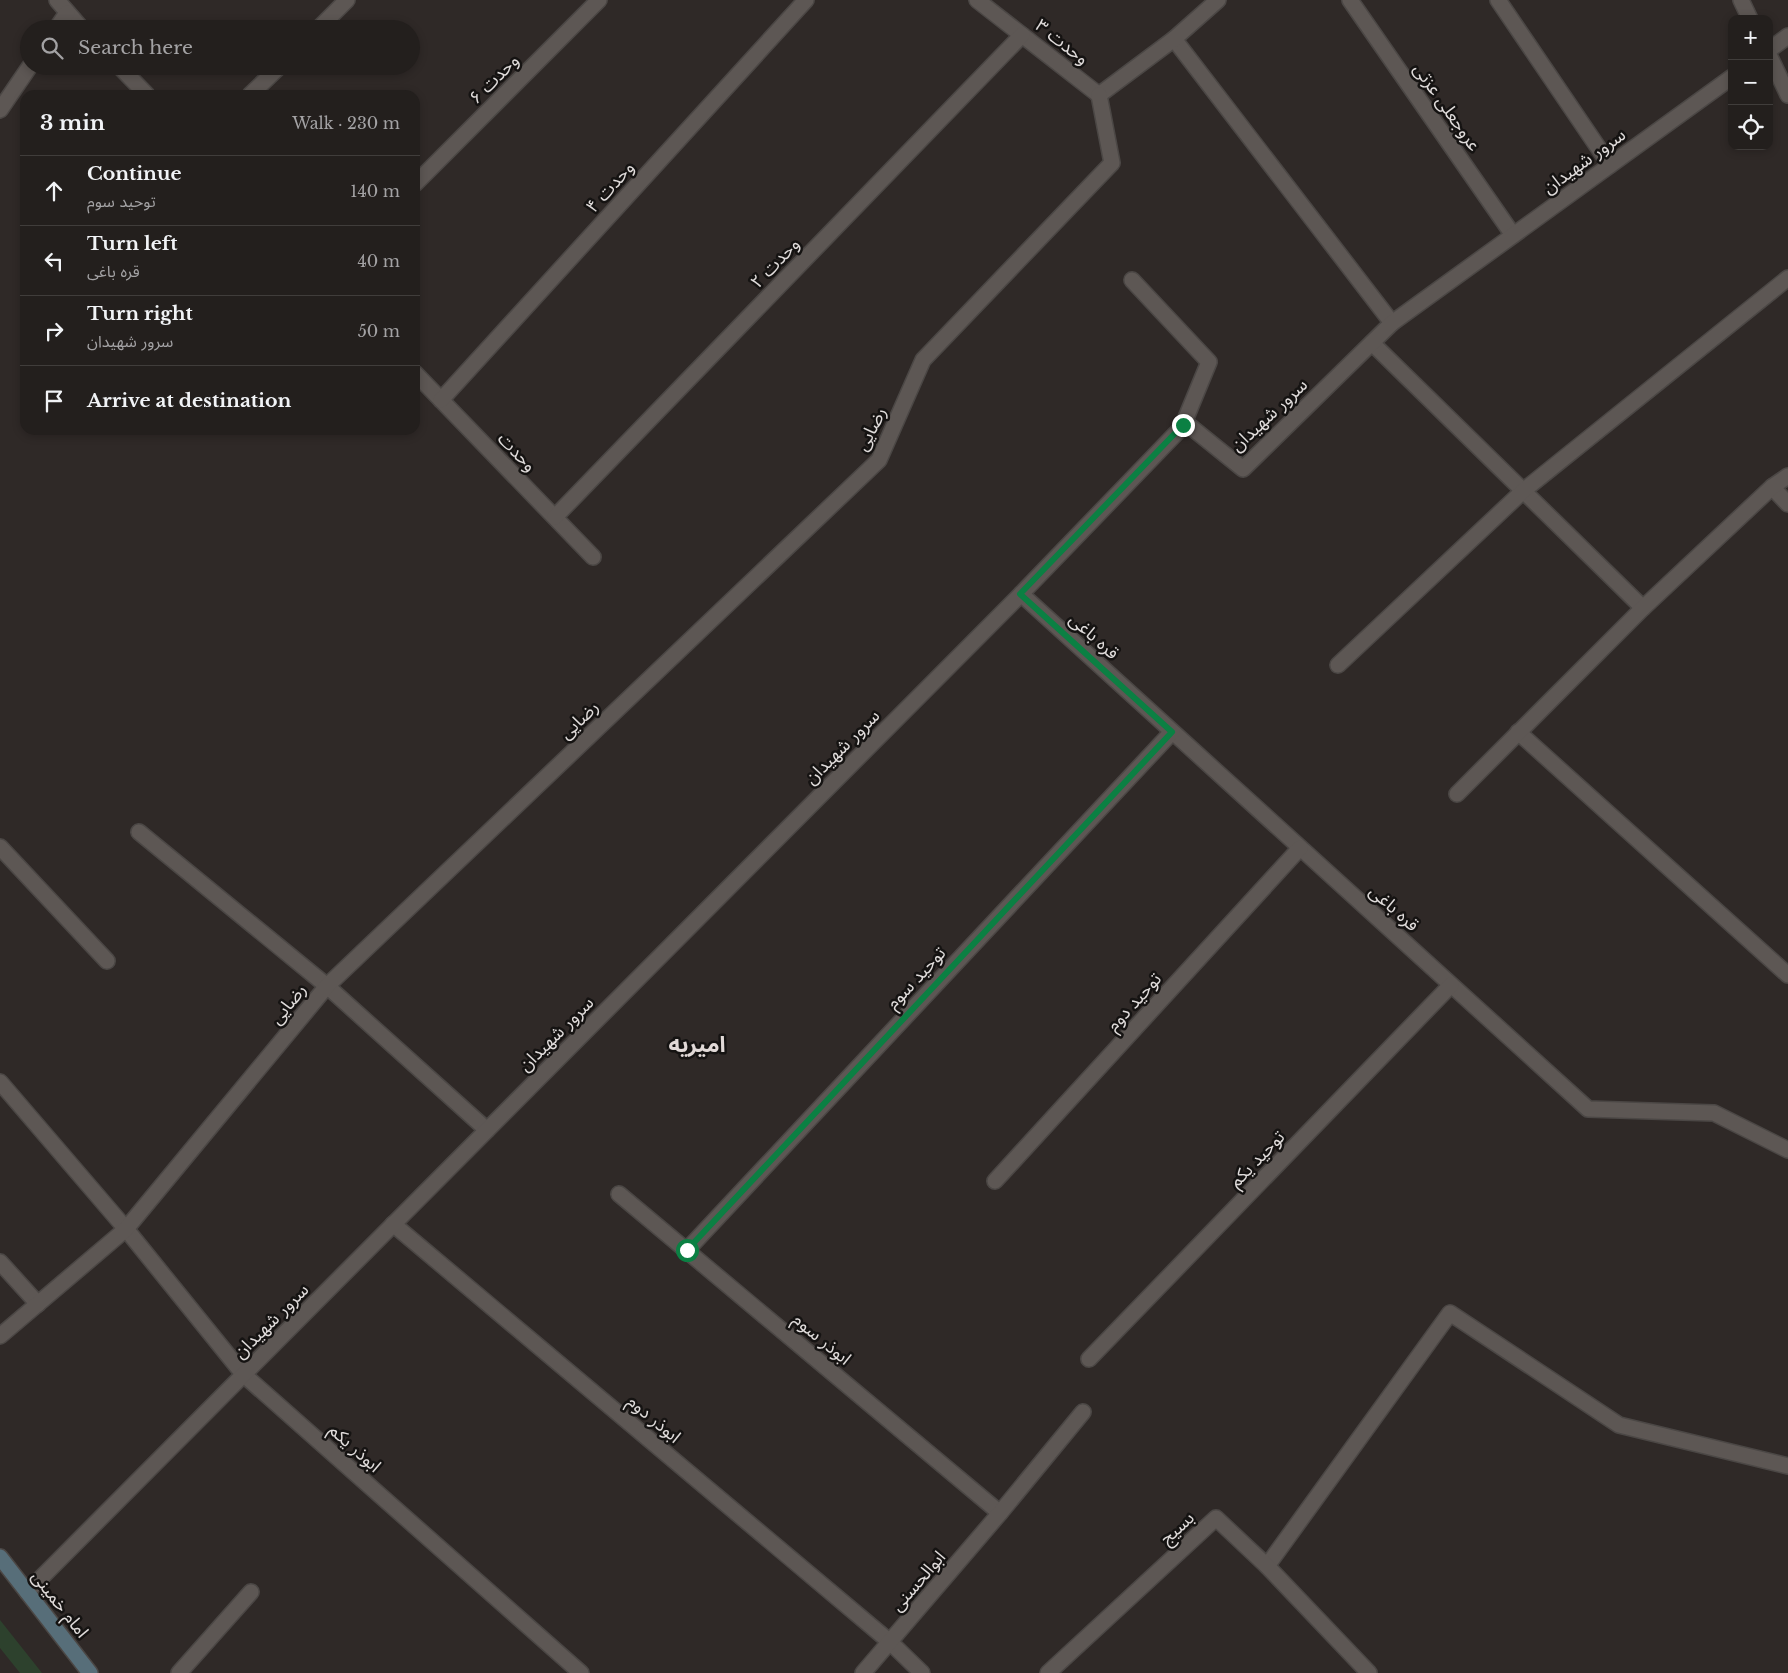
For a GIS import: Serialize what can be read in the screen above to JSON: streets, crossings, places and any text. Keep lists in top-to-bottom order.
{
  "streets": {
    "main road": ["امام خمینی"],
    "street": [
      "وحدت ۳",
      "وحدت ۶",
      "عروجعلی عزتی",
      "سرور شهیدان",
      "وحدت ۴",
      "وحدت ۲",
      "رضایی",
      "وحدت",
      "قره باغی",
      "توحید سوم",
      "توحید دوم",
      "توحید یکم",
      "ابوذر سوم",
      "ابوذر دوم",
      "ابوذر یکم",
      "بسیج",
      "ابوالحسنی"
    ]
  },
  "crossings": [
    ["وحدت ۳", "وحدت ۲"],
    ["وحدت ۳", "رضایی"],
    ["عروجعلی عزتی", "سرور شهیدان"],
    ["سرور شهیدان", "قره باغی"],
    ["سرور شهیدان", "ابوذر دوم"],
    ["سرور شهیدان", "ابوذر یکم"],
    ["سرور شهیدان", "امام خمینی"],
    ["وحدت ۴", "وحدت"],
    ["وحدت ۲", "وحدت"],
    ["رضایی", "ابوذر یکم"],
    ["قره باغی", "توحید سوم"],
    ["قره باغی", "توحید دوم"],
    ["قره باغی", "توحید یکم"],
    ["توحید سوم", "ابوذر سوم"],
    ["ابوذر سوم", "ابوالحسنی"],
    ["ابوذر دوم", "ابوالحسنی"]
  ],
  "districts": ["امیریه"],
  "page": {
    "map_buttons": ["+", "−"],
    "search": "Search here",
    "heading": ["3 min", "Walk · 230 m"],
    "list": [
      ["Continue", "توحید سوم", "140 m"],
      ["Turn left", "قره باغی", "40 m"],
      ["Turn right", "سرور شهیدان", "50 m"],
      "Arrive at destination"
    ]
  }
}
